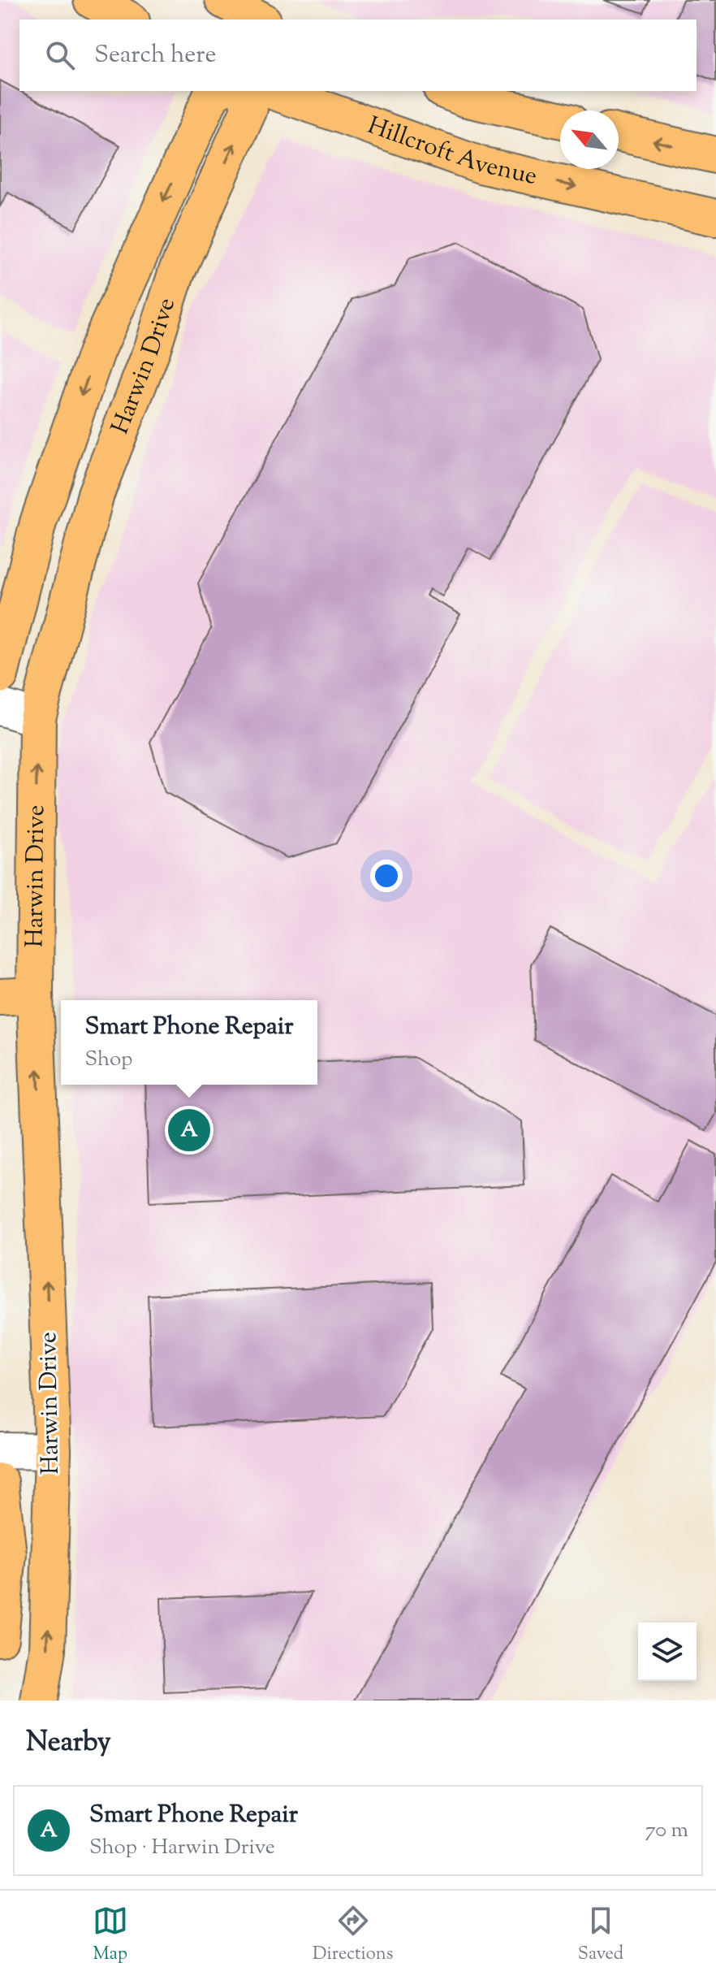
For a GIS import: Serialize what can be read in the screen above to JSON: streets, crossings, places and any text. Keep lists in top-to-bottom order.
{
  "streets": {
    "main road": ["Hillcroft Avenue", "Harwin Drive"]
  },
  "north": "top left",
  "page": {
    "search": "Search here",
    "popup": ["Smart Phone Repair", "Shop"],
    "pins": "A",
    "heading": "Nearby",
    "list": [
      {
        "mark": "A",
        "name": "Smart Phone Repair",
        "note": "Shop · Harwin Drive",
        "value": "70 m"
      }
    ],
    "nav": ["Map", "Directions", "Saved"]
  }
}
